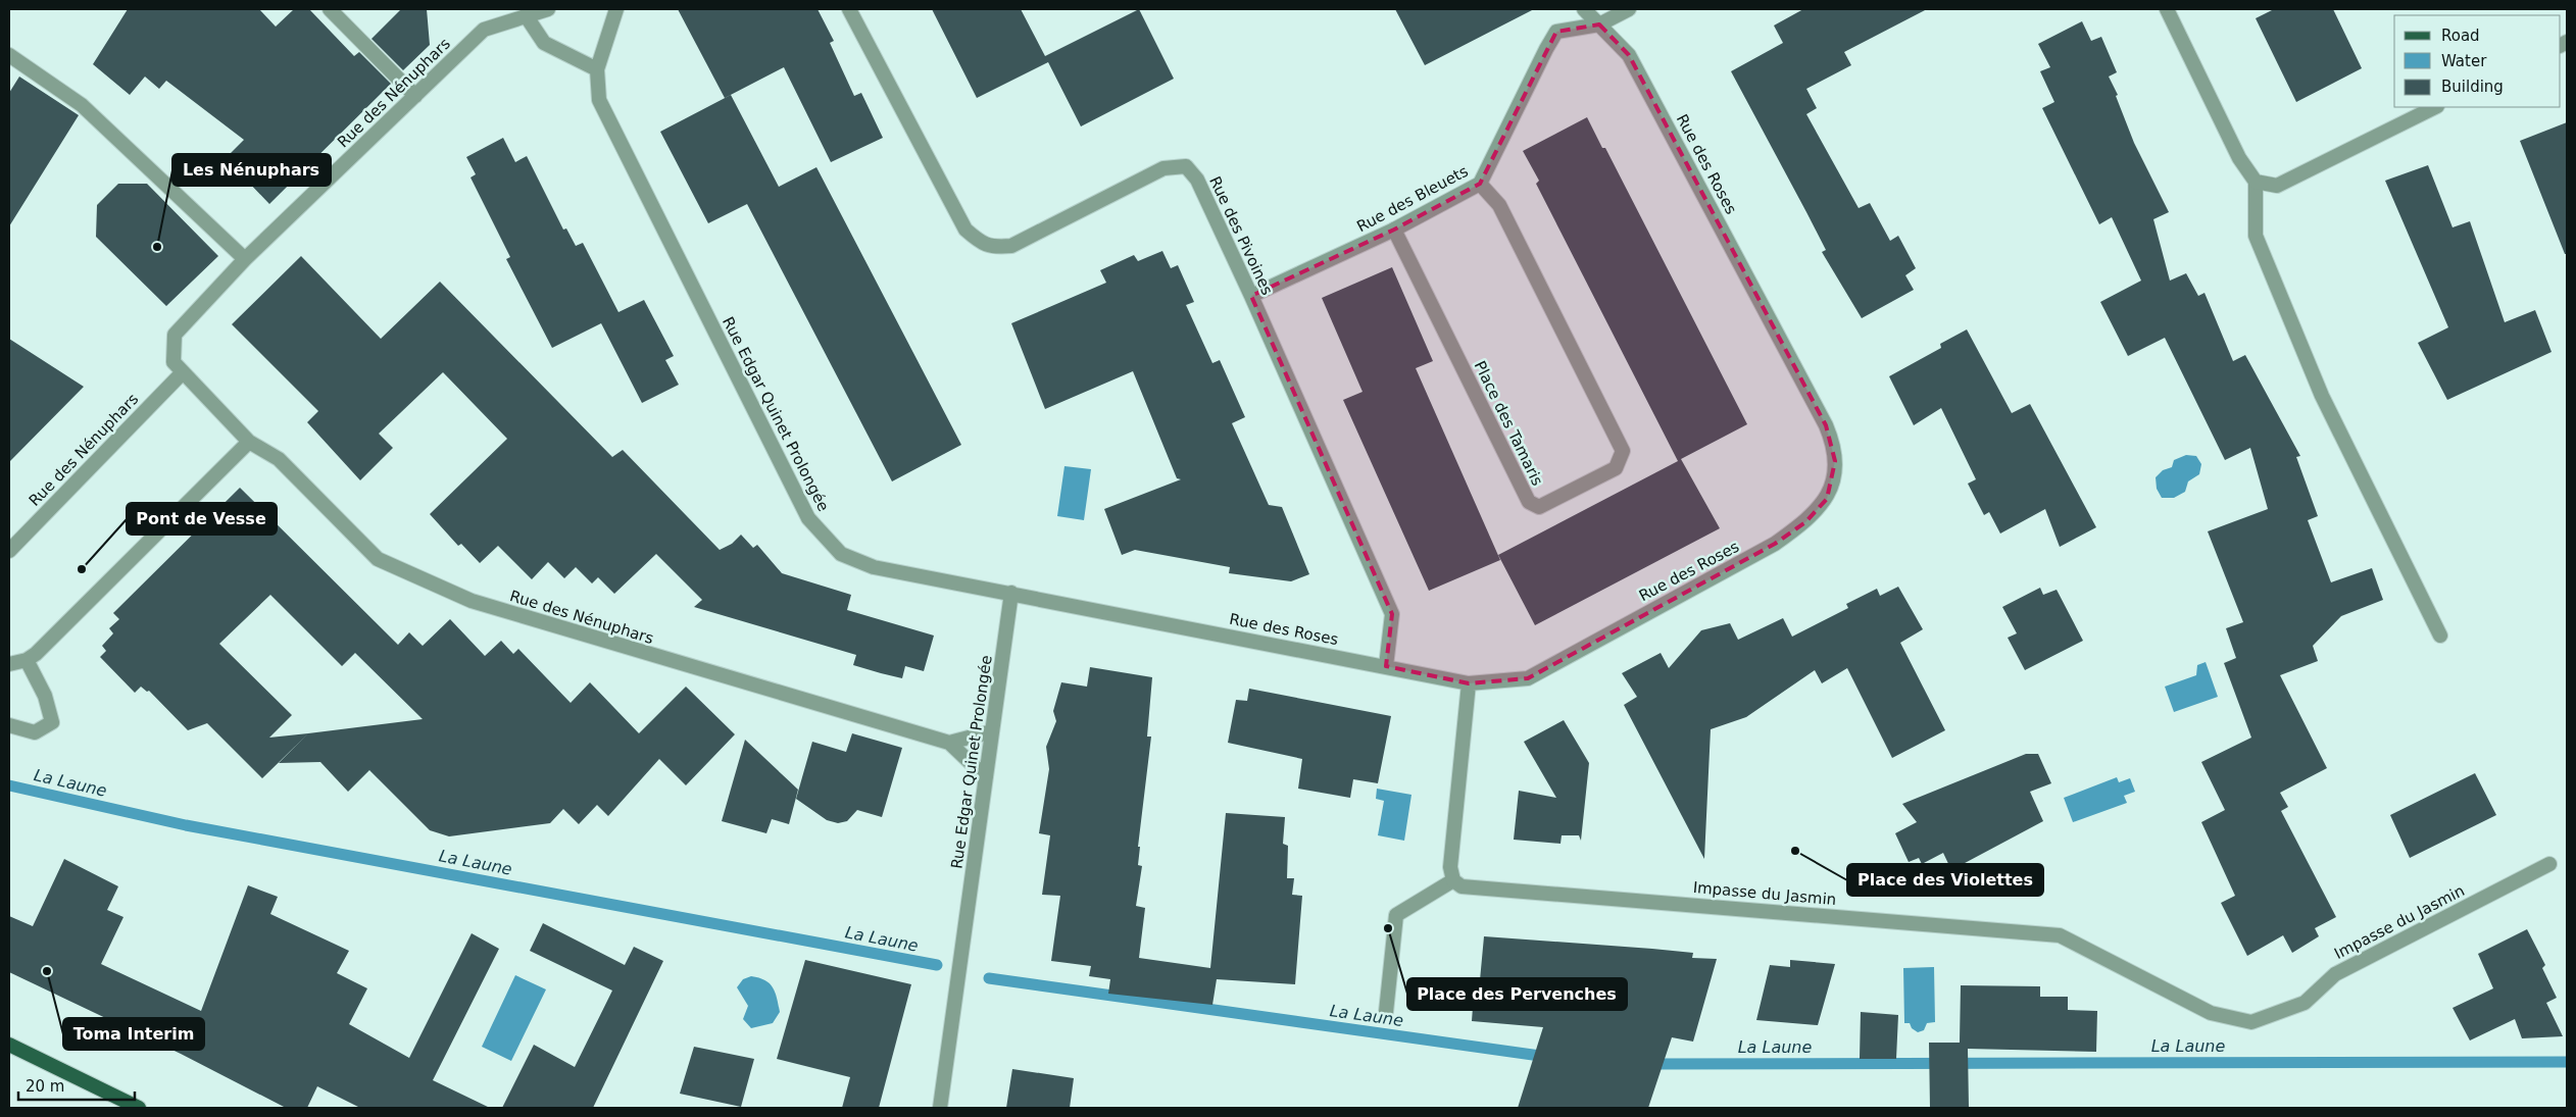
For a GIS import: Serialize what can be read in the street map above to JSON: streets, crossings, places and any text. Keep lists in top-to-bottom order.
{
  "streets": {
    "street": [
      "Rue des Nénuphars",
      "Rue des Roses",
      "Rue des Bleuets",
      "Rue des Pivoines",
      "Rue Edgar Quinet Prolongée",
      "Place des Tamaris",
      "Impasse du Jasmin"
    ]
  },
  "crossings": [
    ["Rue des Nénuphars", "Rue Edgar Quinet Prolongée"],
    ["Rue des Roses", "Rue des Bleuets"],
    ["Rue des Roses", "Rue des Pivoines"],
    ["Rue des Roses", "Rue Edgar Quinet Prolongée"],
    ["Rue des Bleuets", "Rue des Pivoines"],
    ["Rue des Bleuets", "Place des Tamaris"]
  ],
  "water": ["La Laune"],
  "places": [
    "Les Nénuphars",
    "Pont de Vesse",
    "Place des Violettes",
    "Place des Pervenches",
    "Toma Interim"
  ],
  "legend": ["Road", "Water", "Building"],
  "scale_bar": "20 m"
}
